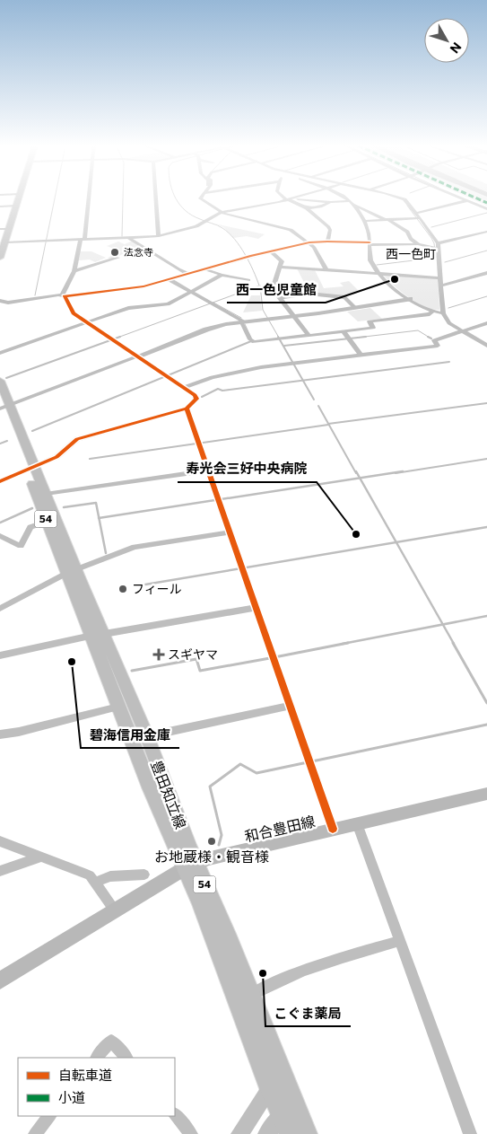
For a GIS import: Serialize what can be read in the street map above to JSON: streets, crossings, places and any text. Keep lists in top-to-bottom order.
{
  "streets": {
    "main road": ["54", "豊田知立線", "和合豊田線"]
  },
  "crossings": [
    ["豊田知立線", "和合豊田線"]
  ],
  "districts": ["西一色町"],
  "places": {
    "other": [
      "法念寺",
      "西一色児童館",
      "寿光会三好中央病院",
      "フィール",
      "碧海信用金庫",
      "お地蔵様・観音様",
      "こぐま薬局"
    ],
    "health": ["スギヤマ"]
  },
  "legend": ["自転車道", "小道"],
  "north": "bottom right"
}
